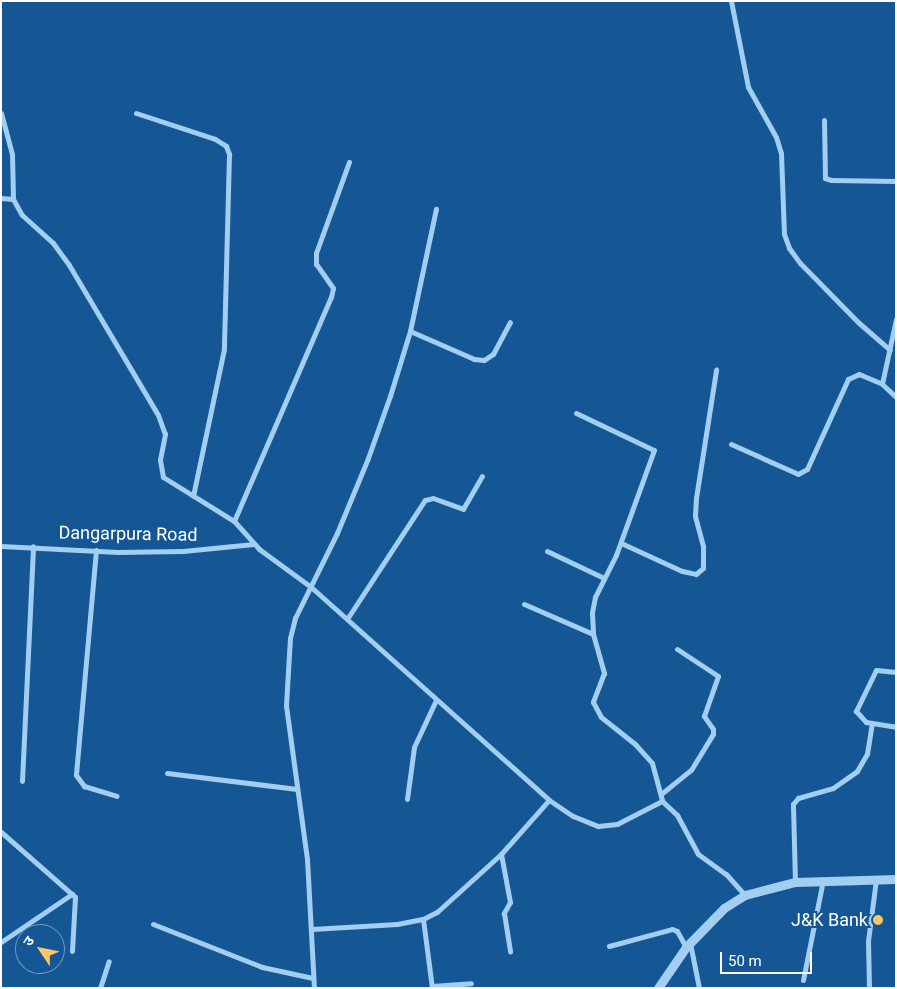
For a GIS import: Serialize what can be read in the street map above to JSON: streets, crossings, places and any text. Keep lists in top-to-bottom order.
{
  "streets": {
    "street": ["Dangarpura Road"]
  },
  "places": ["J&K Bank"],
  "scale_bar": "50 m",
  "north": "top left"
}
